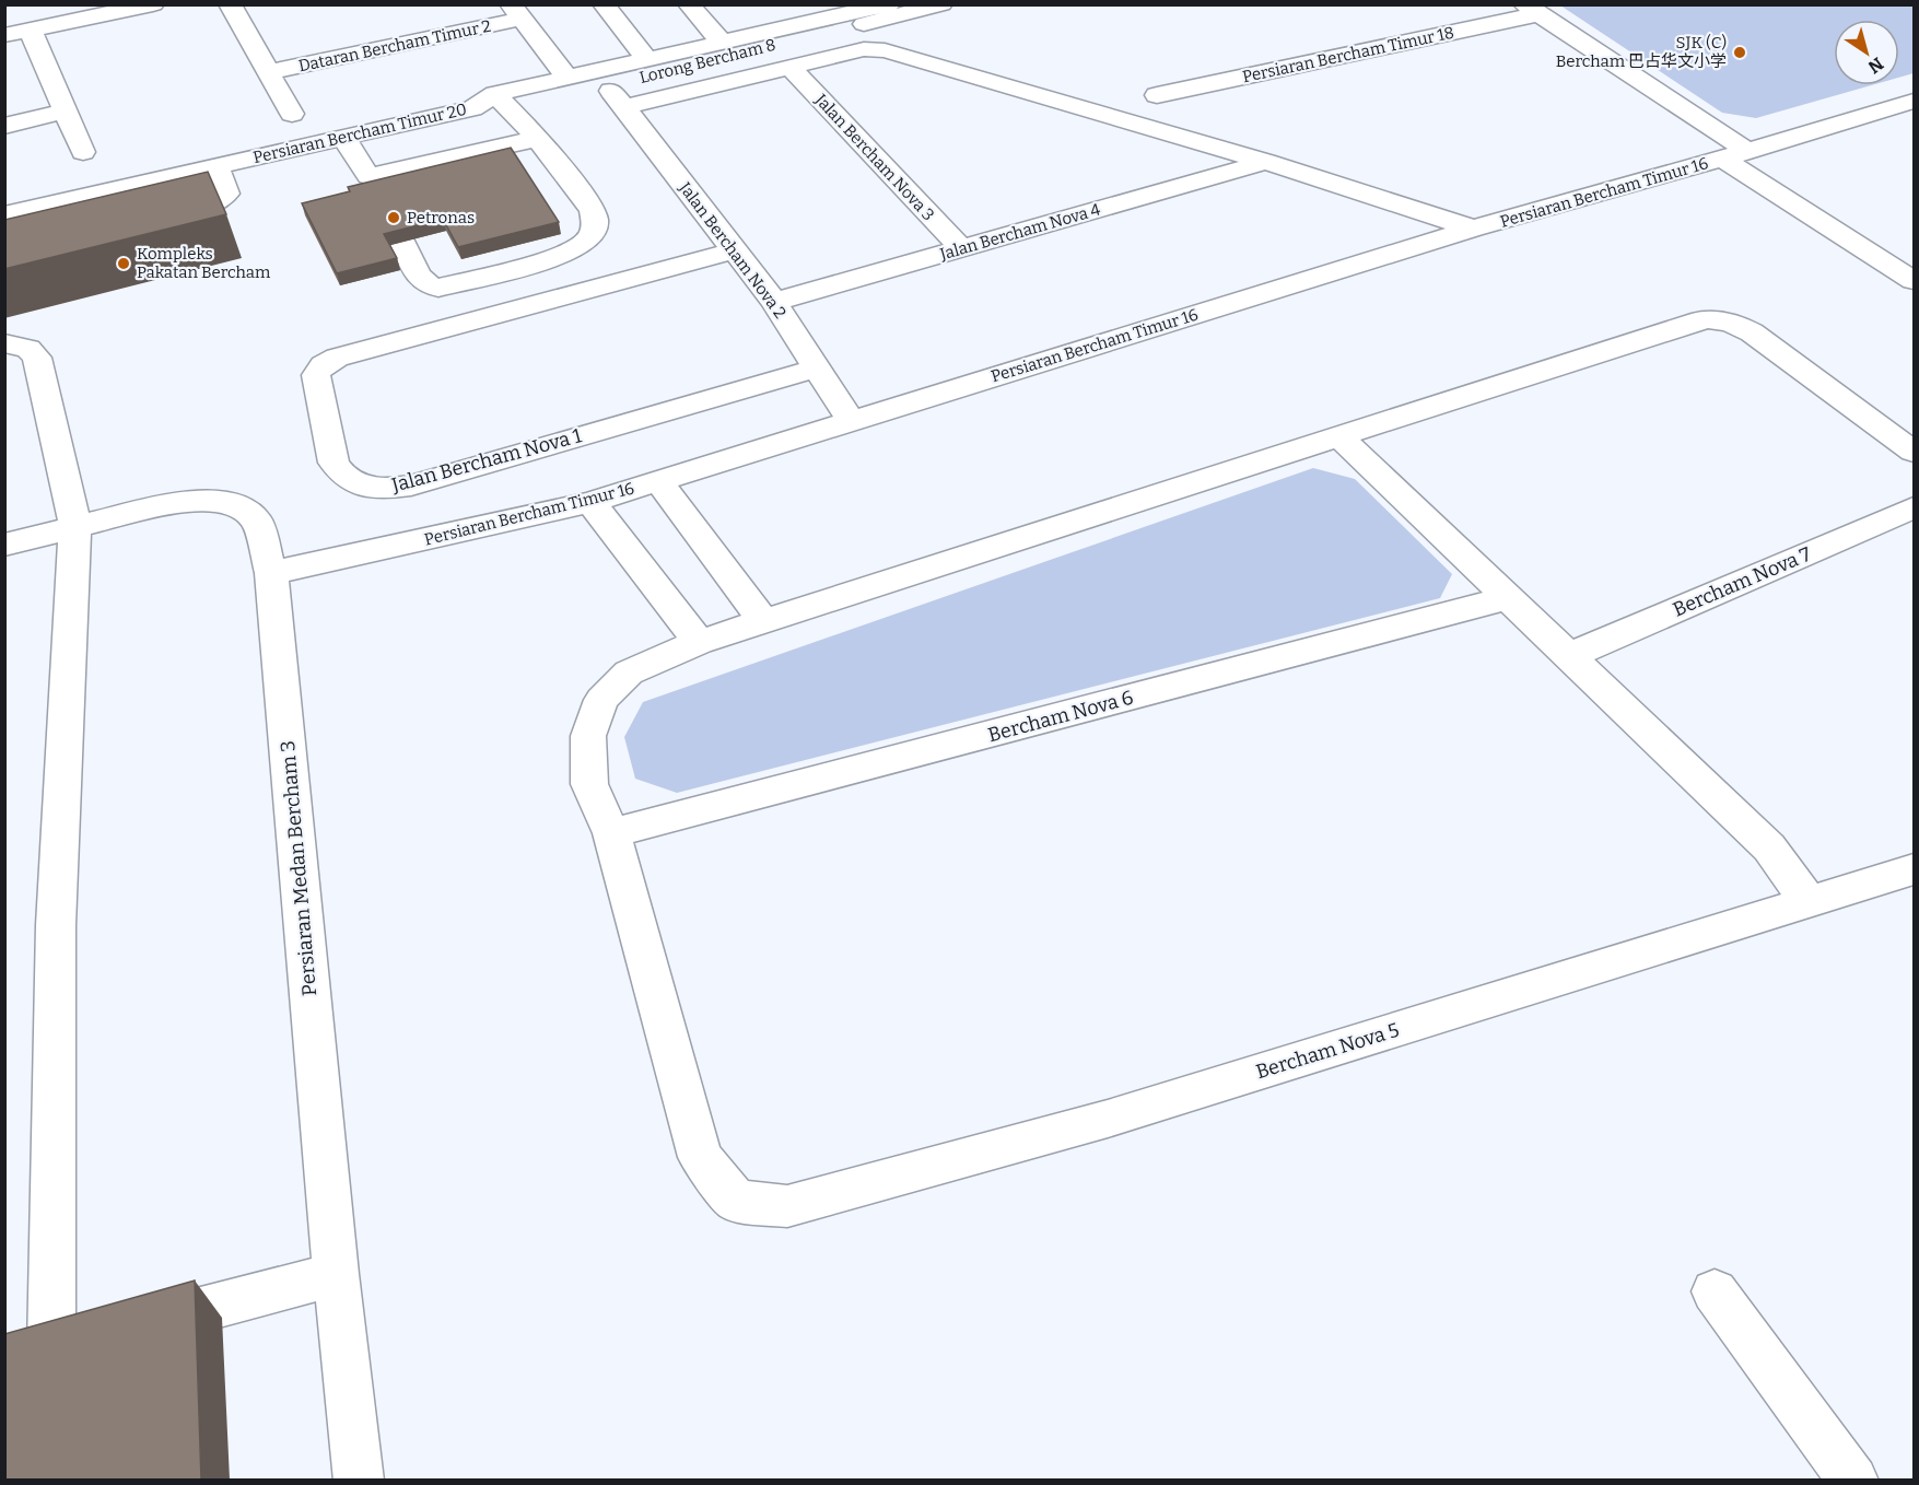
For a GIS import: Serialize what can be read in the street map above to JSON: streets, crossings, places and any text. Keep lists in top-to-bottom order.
{
  "streets": {
    "street": [
      "Dataran Bercham Timur 2",
      "Persiaran Bercham Timur 18",
      "Lorong Bercham 8",
      "Persiaran Bercham Timur 20",
      "Jalan Bercham Nova 3",
      "Persiaran Bercham Timur 16",
      "Jalan Bercham Nova 4",
      "Jalan Bercham Nova 2",
      "Jalan Bercham Nova 1",
      "Bercham Nova 7",
      "Bercham Nova 6",
      "Persiaran Medan Bercham 3",
      "Bercham Nova 5"
    ]
  },
  "crossings": [
    ["Lorong Bercham 8", "Persiaran Bercham Timur 20"],
    ["Lorong Bercham 8", "Jalan Bercham Nova 2"],
    ["Jalan Bercham Nova 3", "Jalan Bercham Nova 4"],
    ["Persiaran Bercham Timur 16", "Jalan Bercham Nova 2"],
    ["Persiaran Bercham Timur 16", "Persiaran Medan Bercham 3"],
    ["Jalan Bercham Nova 4", "Jalan Bercham Nova 2"],
    ["Jalan Bercham Nova 2", "Jalan Bercham Nova 1"],
    ["Bercham Nova 6", "Bercham Nova 5"]
  ],
  "places": ["SJK (C) Bercham 巴占华文小学", "Petronas", "Kompleks Pakatan Bercham"],
  "north": "bottom right"
}
